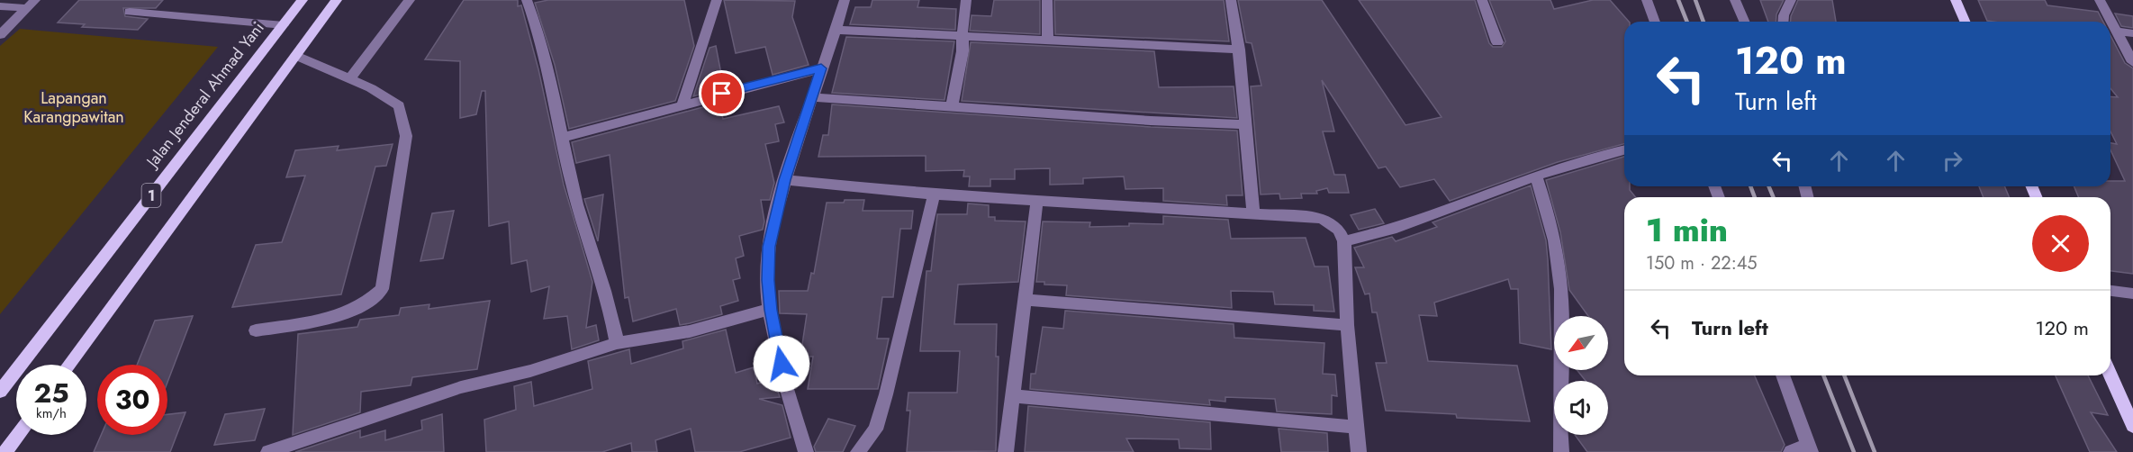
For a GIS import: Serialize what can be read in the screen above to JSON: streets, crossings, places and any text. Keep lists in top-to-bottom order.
{
  "streets": {
    "main road": ["Jalan Jenderal Ahmad Yani", "1"]
  },
  "parks": ["Lapangan Karangpawitan"],
  "north": "bottom left",
  "page": {
    "turn": ["120 m", "Turn left"],
    "heading": ["1 min", "150 m · 22:45"],
    "list": [
      {
        "name": "Turn left",
        "value": "120 m"
      }
    ],
    "speed": "25 km/h",
    "limit": "30"
  }
}
